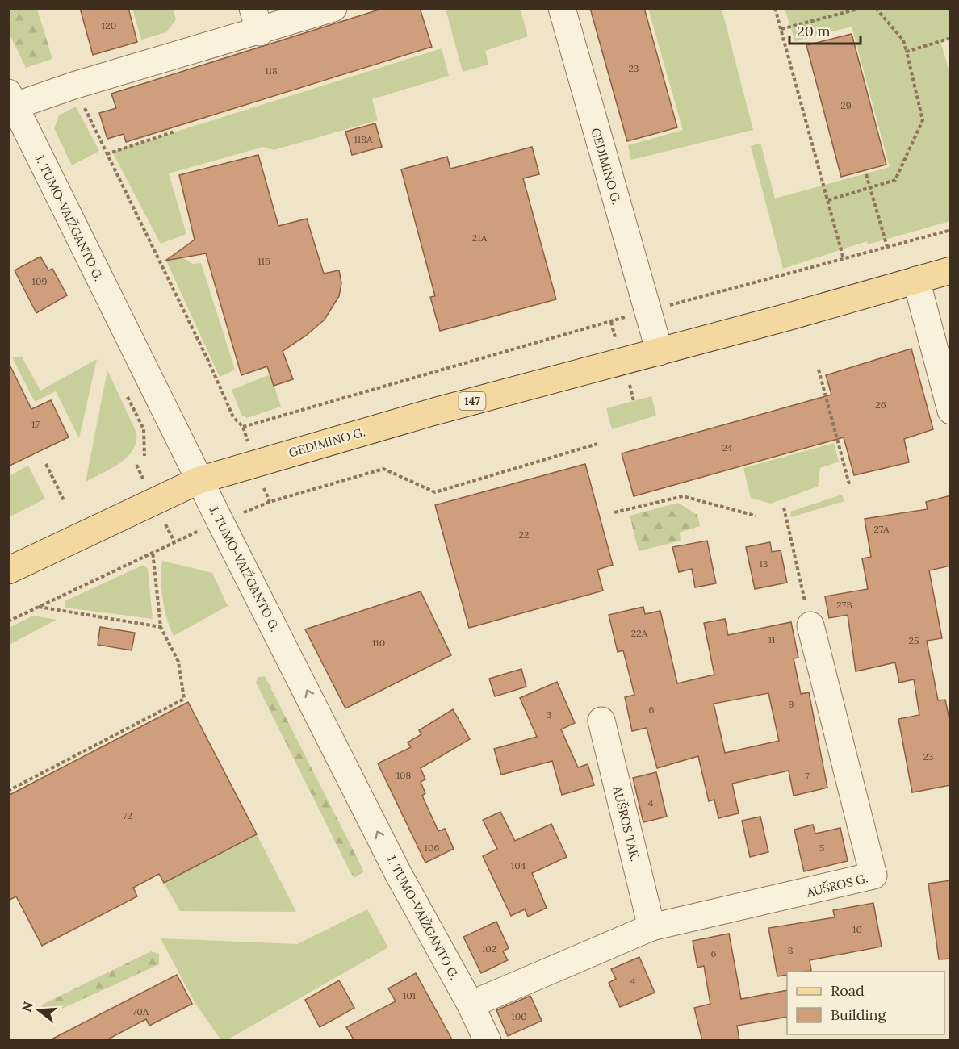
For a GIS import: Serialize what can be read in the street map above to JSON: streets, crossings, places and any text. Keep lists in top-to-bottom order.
{
  "streets": {
    "main road": ["GEDIMINO G.", "147"],
    "street": ["J. TUMO-VAIŽGANTO G.", "AUŠROS TAK.", "AUŠROS G."]
  },
  "crossings": [
    ["GEDIMINO G.", "J. TUMO-VAIŽGANTO G."],
    ["J. TUMO-VAIŽGANTO G.", "AUŠROS G."],
    ["AUŠROS TAK.", "AUŠROS G."]
  ],
  "one_way": ["J. TUMO-VAIŽGANTO G."],
  "house_numbers": [
    "120",
    "23",
    "118",
    "29",
    "118A",
    "21A",
    "116",
    "109",
    "26",
    "17",
    "24",
    "27A",
    "22",
    "13",
    "27B",
    "22A",
    "11",
    "25",
    "110",
    "9",
    "6",
    "3",
    "23",
    "108",
    "7",
    "4",
    "72",
    "106",
    "5",
    "104",
    "10",
    "102",
    "8",
    "6",
    "4",
    "101",
    "70A",
    "100"
  ],
  "legend": ["Road", "Building"],
  "scale_bar": "20 m",
  "north": "left"
}
